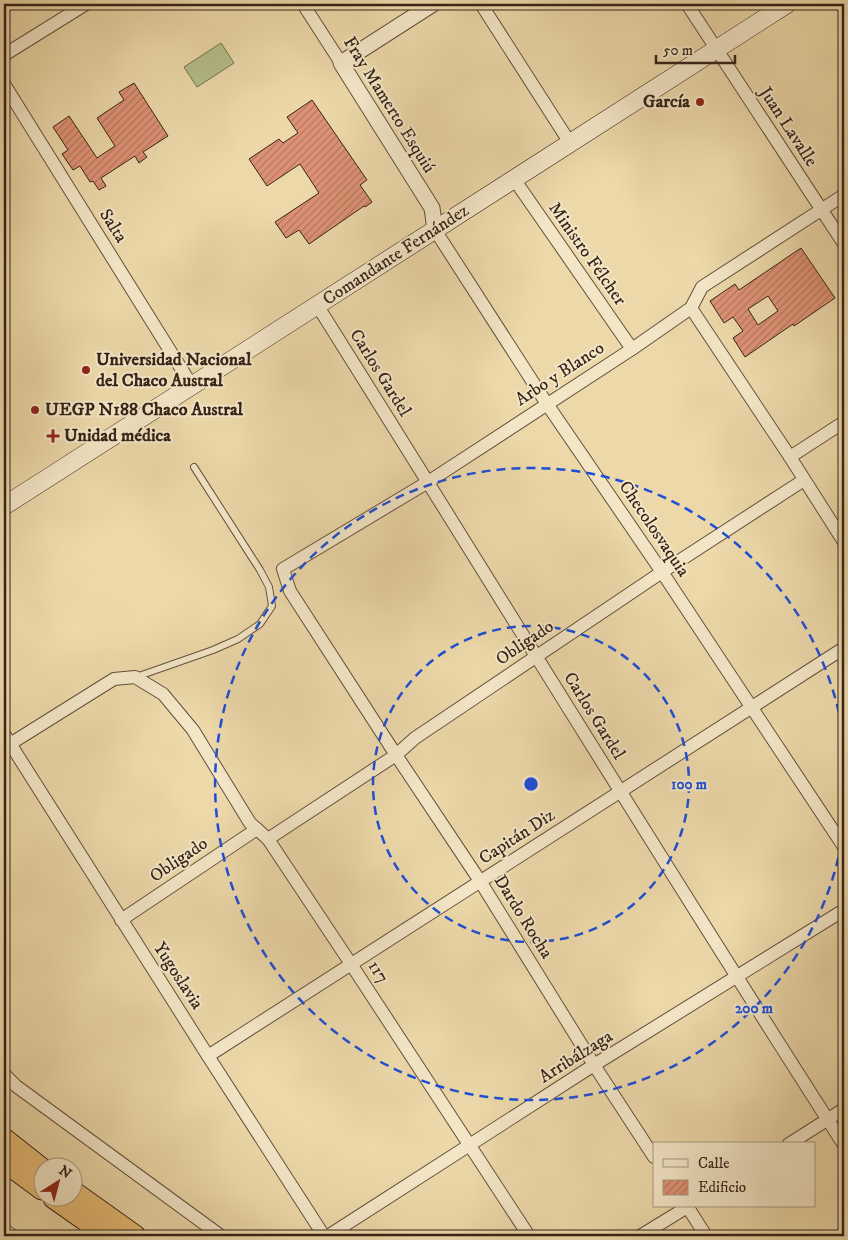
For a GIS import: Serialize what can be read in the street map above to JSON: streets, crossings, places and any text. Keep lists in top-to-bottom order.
{
  "streets": {
    "main road": ["Comandante Fernández"],
    "street": [
      "Fray Mamerto Esquiú",
      "Juan Lavalle",
      "Salta",
      "Ministro Félcher",
      "Carlos Gardel",
      "Arbo y Blanco",
      "Checolosvaquia",
      "Obligado",
      "Capitán Diz",
      "Dardo Rocha",
      "117",
      "Yugoslavia",
      "Arribálzaga"
    ]
  },
  "crossings": [
    ["Fray Mamerto Esquiú", "Comandante Fernández"],
    ["Fray Mamerto Esquiú", "Checolosvaquia"],
    ["Juan Lavalle", "Comandante Fernández"],
    ["Juan Lavalle", "Arbo y Blanco"],
    ["Salta", "Comandante Fernández"],
    ["Ministro Félcher", "Comandante Fernández"],
    ["Ministro Félcher", "Arbo y Blanco"],
    ["Comandante Fernández", "Carlos Gardel"],
    ["Comandante Fernández", "Checolosvaquia"],
    ["Carlos Gardel", "Arbo y Blanco"],
    ["Carlos Gardel", "Obligado"],
    ["Carlos Gardel", "Capitán Diz"],
    ["Carlos Gardel", "Arribálzaga"],
    ["Arbo y Blanco", "Checolosvaquia"],
    ["Arbo y Blanco", "Dardo Rocha"],
    ["Checolosvaquia", "Obligado"],
    ["Checolosvaquia", "Capitán Diz"],
    ["Obligado", "Dardo Rocha"],
    ["Obligado", "117"],
    ["Obligado", "Yugoslavia"],
    ["Capitán Diz", "Dardo Rocha"],
    ["Capitán Diz", "117"],
    ["Capitán Diz", "Yugoslavia"],
    ["Dardo Rocha", "Arribálzaga"],
    ["117", "Arribálzaga"]
  ],
  "places": {
    "other": ["García", "Universidad Nacional del Chaco Austral", "UEGP N188 Chaco Austral"],
    "health": ["Unidad médica"]
  },
  "legend": ["Calle", "Edificio"],
  "scale_bar": "50 m",
  "north": "top right",
  "rings": ["100 m", "200 m"]
}
